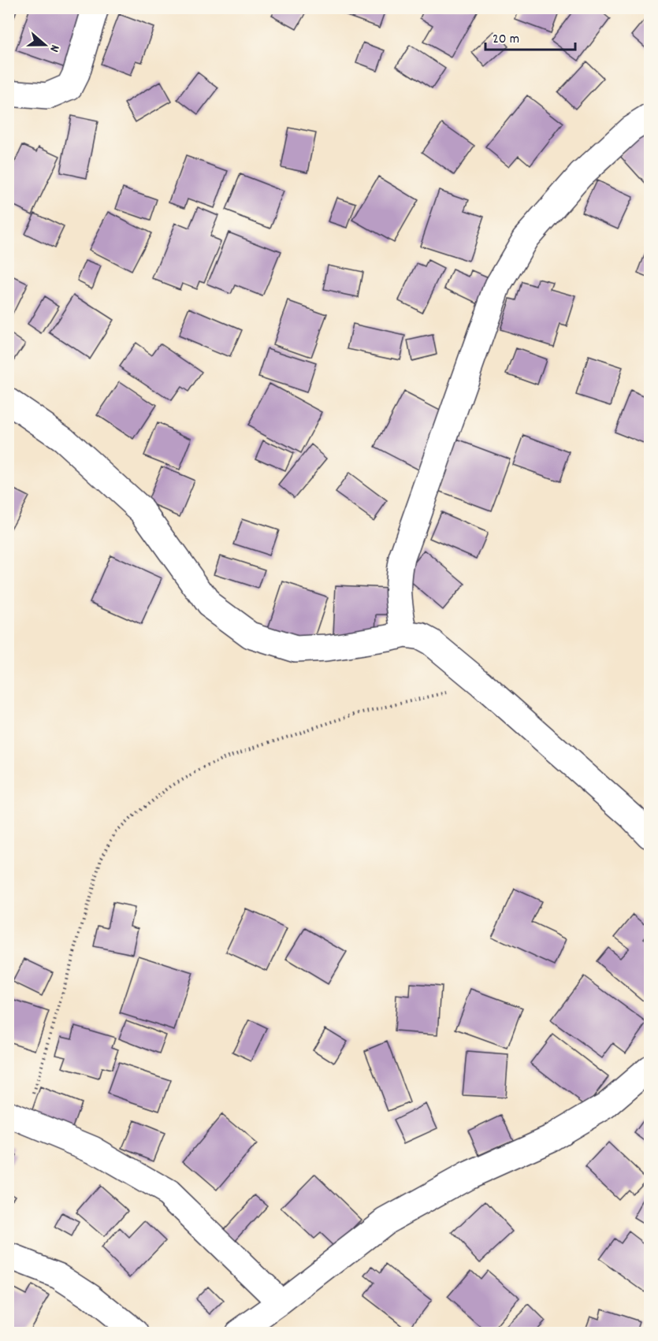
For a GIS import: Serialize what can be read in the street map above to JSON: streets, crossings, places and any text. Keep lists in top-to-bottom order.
{
  "scale_bar": "20 m",
  "north": "right"
}
